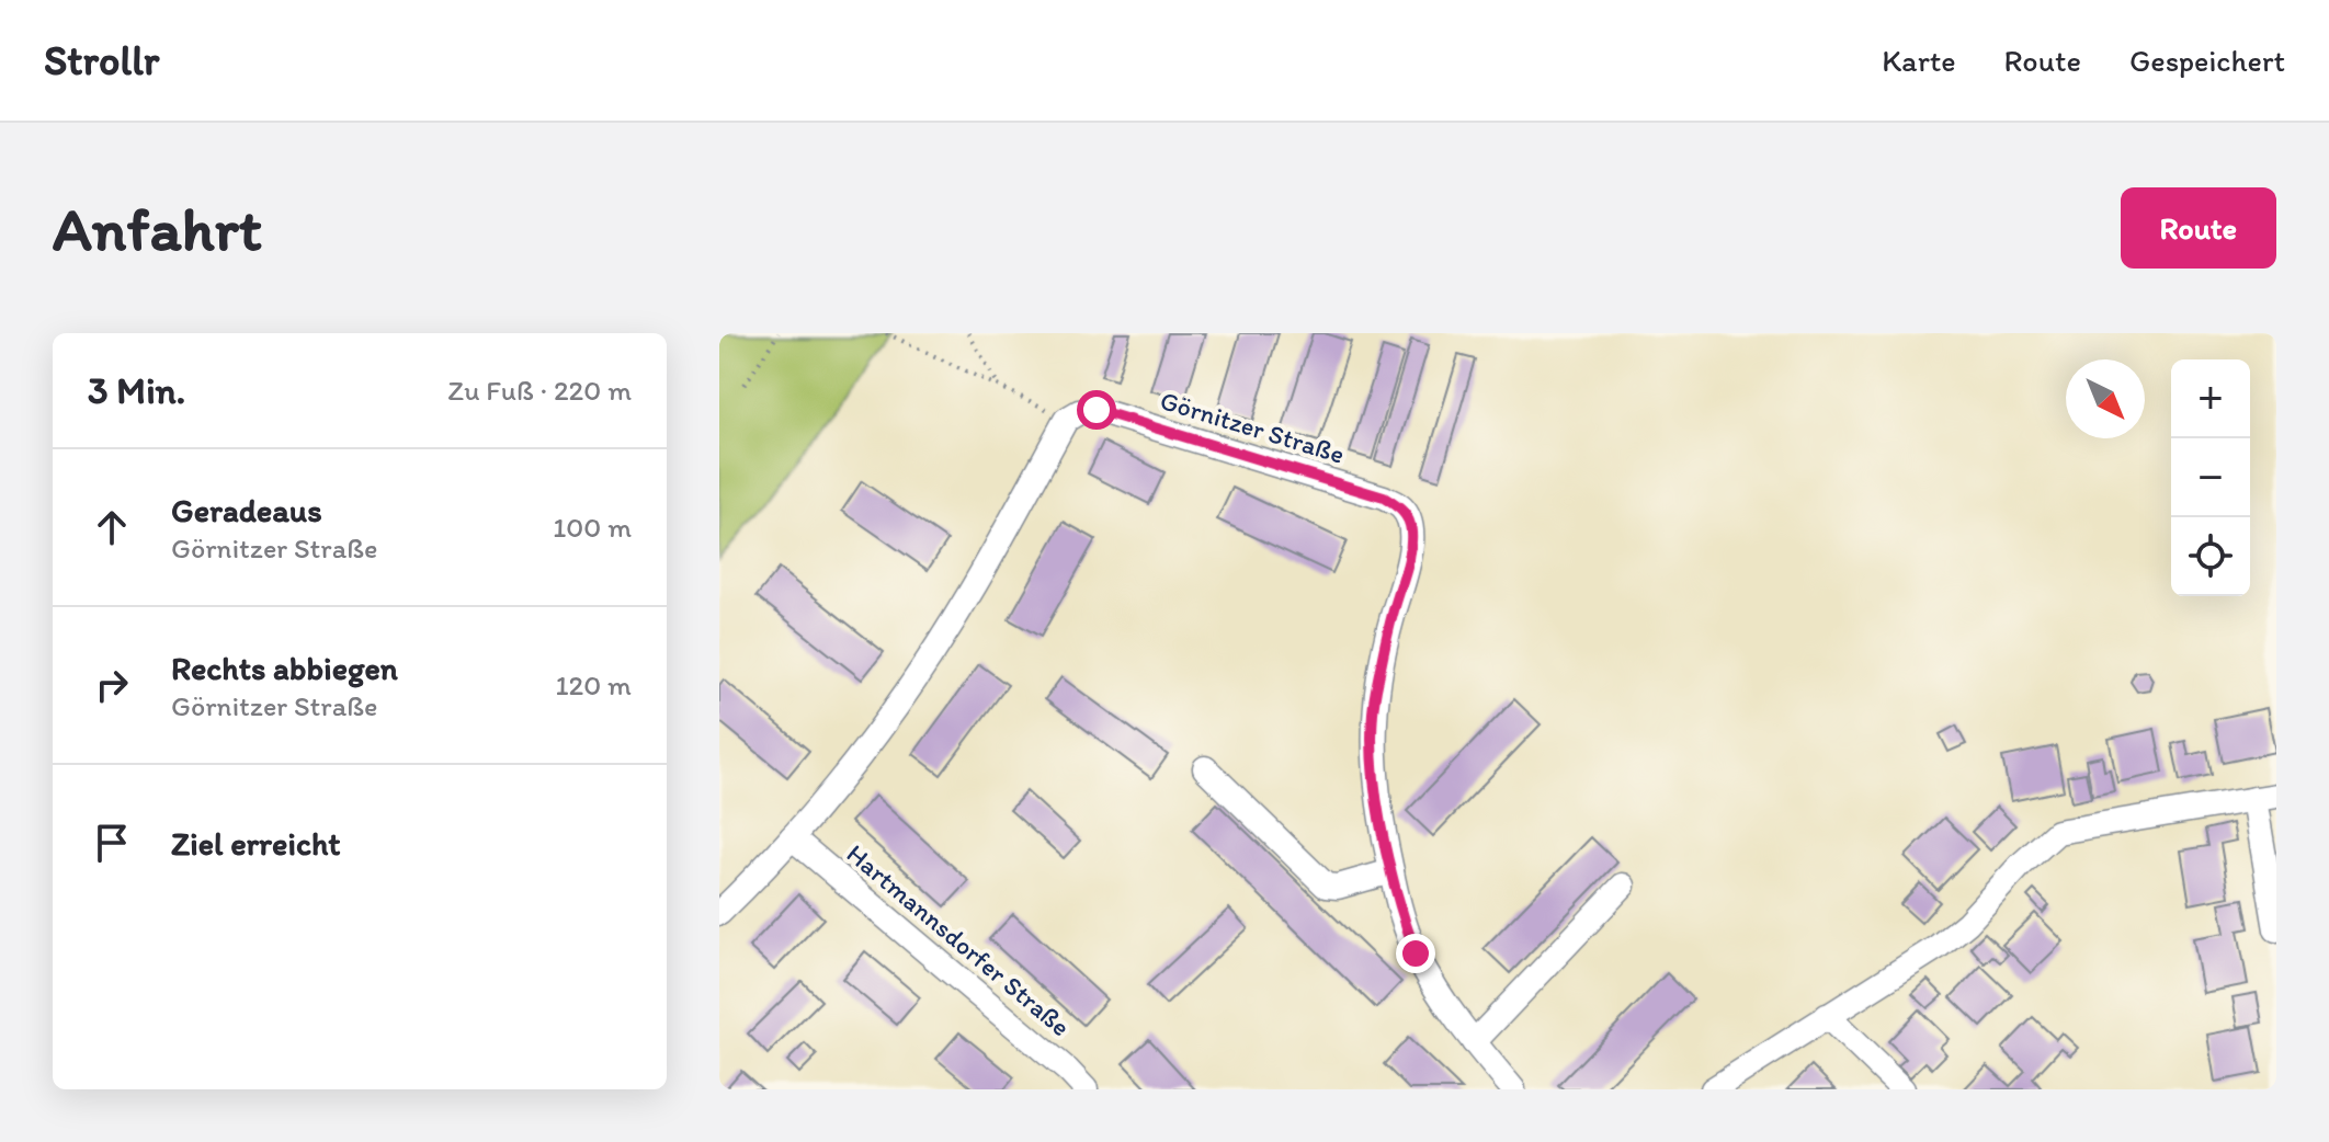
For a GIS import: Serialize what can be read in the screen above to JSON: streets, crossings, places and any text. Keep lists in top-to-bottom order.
{
  "streets": {
    "street": ["Görnitzer Straße", "Hartmannsdorfer Straße"]
  },
  "north": "bottom right",
  "page": {
    "header": "Strollr",
    "nav": ["Karte", "Route", "Gespeichert"],
    "buttons": "Route",
    "title": "Anfahrt",
    "heading": ["3 Min.", "Zu Fuß · 220 m"],
    "map_buttons": ["+", "−"],
    "list": [
      ["Geradeaus", "Görnitzer Straße", "100 m"],
      ["Rechts abbiegen", "Görnitzer Straße", "120 m"],
      "Ziel erreicht"
    ]
  }
}
